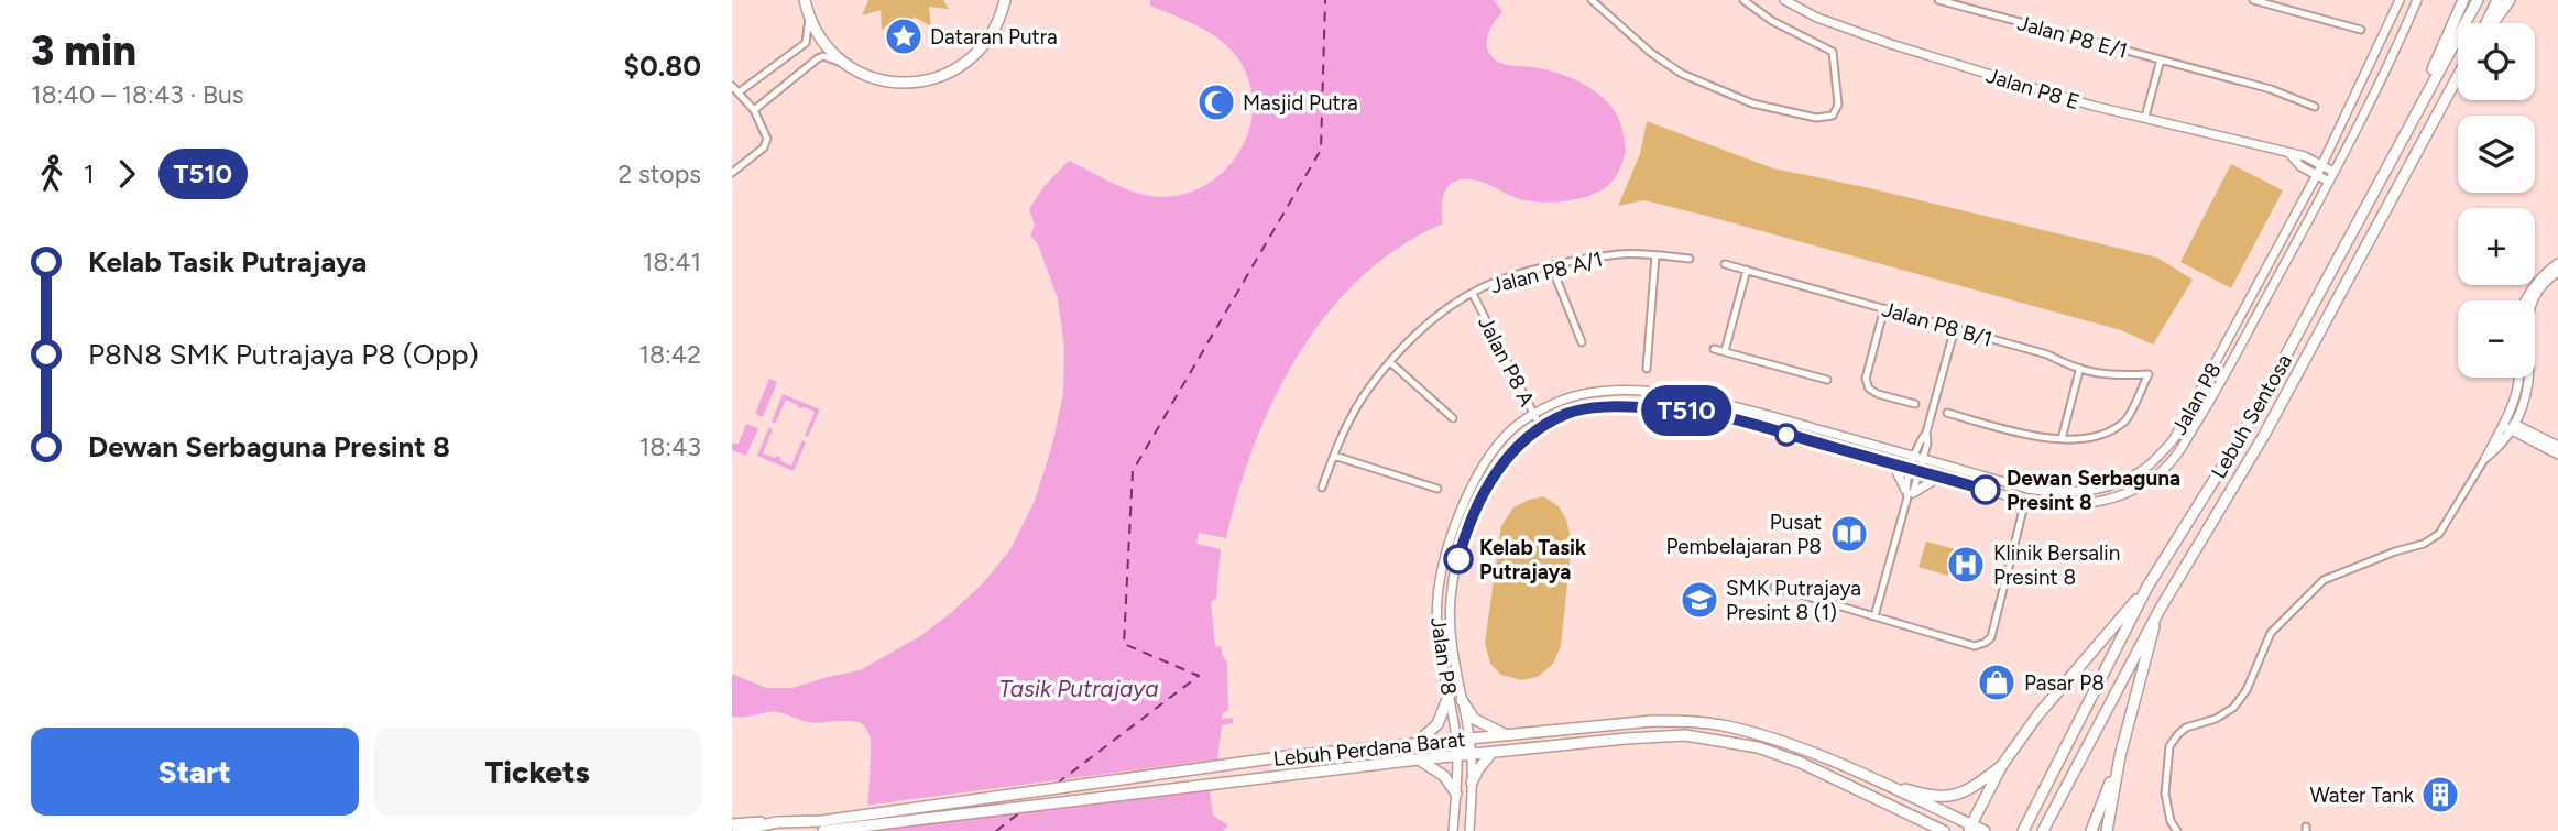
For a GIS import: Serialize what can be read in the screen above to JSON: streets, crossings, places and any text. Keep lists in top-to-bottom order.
{
  "streets": {
    "main road": ["Lebuh Sentosa", "Lebuh Perdana Barat"],
    "street": [
      "Jalan P8 E/1",
      "Jalan P8 E",
      "Jalan P8 A/1",
      "Jalan P8 B/1",
      "Jalan P8 A",
      "Jalan P8"
    ]
  },
  "crossings": [
    ["Jalan P8 E", "Jalan P8"],
    ["Jalan P8 A/1", "Jalan P8 A"],
    ["Jalan P8 A", "Jalan P8"],
    ["Jalan P8", "Lebuh Perdana Barat"]
  ],
  "water": ["Tasik Putrajaya"],
  "places": {
    "place": ["Dataran Putra"],
    "mosque": ["Masjid Putra"],
    "other": ["Dewan Serbaguna Presint 8", "Kelab Tasik Putrajaya"],
    "library": ["Pusat Pembelajaran P8"],
    "hospital": ["Klinik Bersalin Presint 8"],
    "school or university": ["SMK Putrajaya Presint 8 (1)"],
    "shop": ["Pasar P8"],
    "building": ["Water Tank"]
  },
  "lines": ["bus line T510"],
  "page": {
    "heading": ["3 min", "18:40 – 18:43 · Bus", "$0.80"],
    "on_map": "T510",
    "map_buttons": ["+", "−"],
    "legs": ["1", "T510", "2 stops"],
    "list": [
      {
        "name": "Kelab Tasik Putrajaya",
        "value": "18:41"
      },
      {
        "name": "P8N8 SMK Putrajaya P8 (Opp)",
        "value": "18:42"
      },
      {
        "name": "Dewan Serbaguna Presint 8",
        "value": "18:43"
      }
    ],
    "buttons": ["Start", "Tickets"]
  }
}
